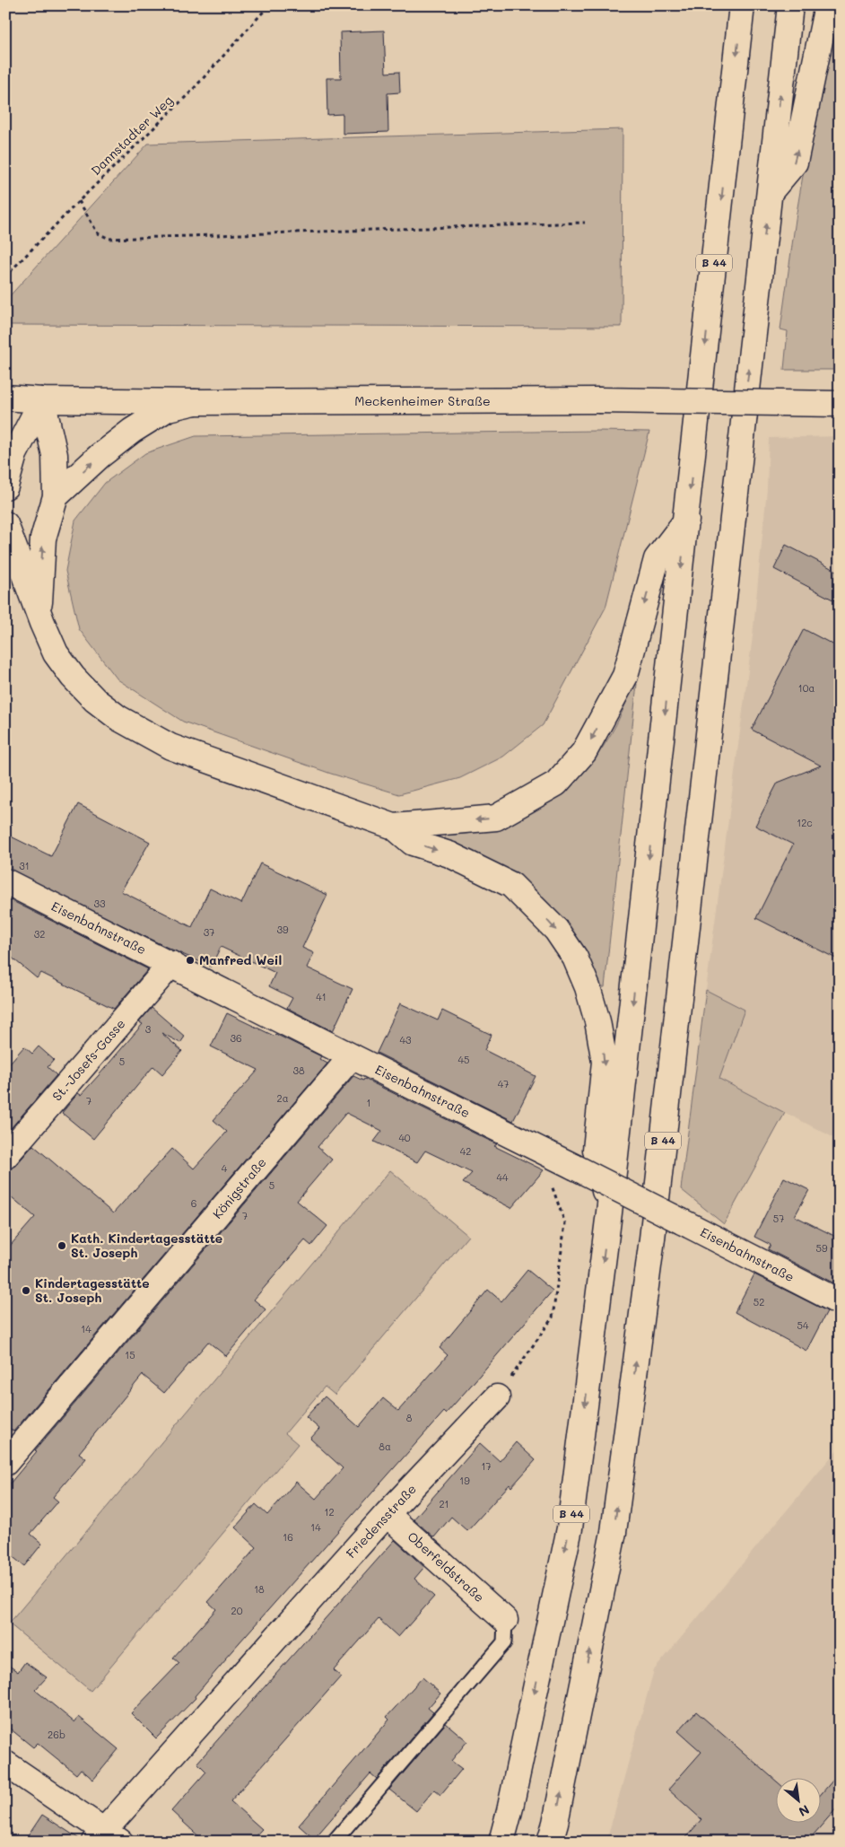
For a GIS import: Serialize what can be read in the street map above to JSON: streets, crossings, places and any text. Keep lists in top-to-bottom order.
{
  "streets": {
    "main road": [
      "B 44",
      "Meckenheimer Straße",
      "Eisenbahnstraße",
      "St.-Josefs-Gasse",
      "Königstraße",
      "Friedensstraße",
      "Oberfeldstraße"
    ],
    "path": ["Dannstadter Weg"]
  },
  "crossings": [
    ["Eisenbahnstraße", "St.-Josefs-Gasse"],
    ["Eisenbahnstraße", "Königstraße"],
    ["Friedensstraße", "Oberfeldstraße"]
  ],
  "places": ["Manfred Weil", "Kath. Kindertagesstätte St. Joseph", "Kindertagesstätte St. Joseph"],
  "house_numbers": [
    "10a",
    "12c",
    "31",
    "33",
    "39",
    "37",
    "32",
    "41",
    "3",
    "36",
    "43",
    "45",
    "5",
    "38",
    "47",
    "2a",
    "7",
    "1",
    "40",
    "42",
    "4",
    "44",
    "5",
    "6",
    "7",
    "57",
    "59",
    "52",
    "54",
    "14",
    "15",
    "8",
    "8a",
    "17",
    "19",
    "21",
    "12",
    "14",
    "16",
    "18",
    "20",
    "26b"
  ],
  "north": "bottom right"
}
